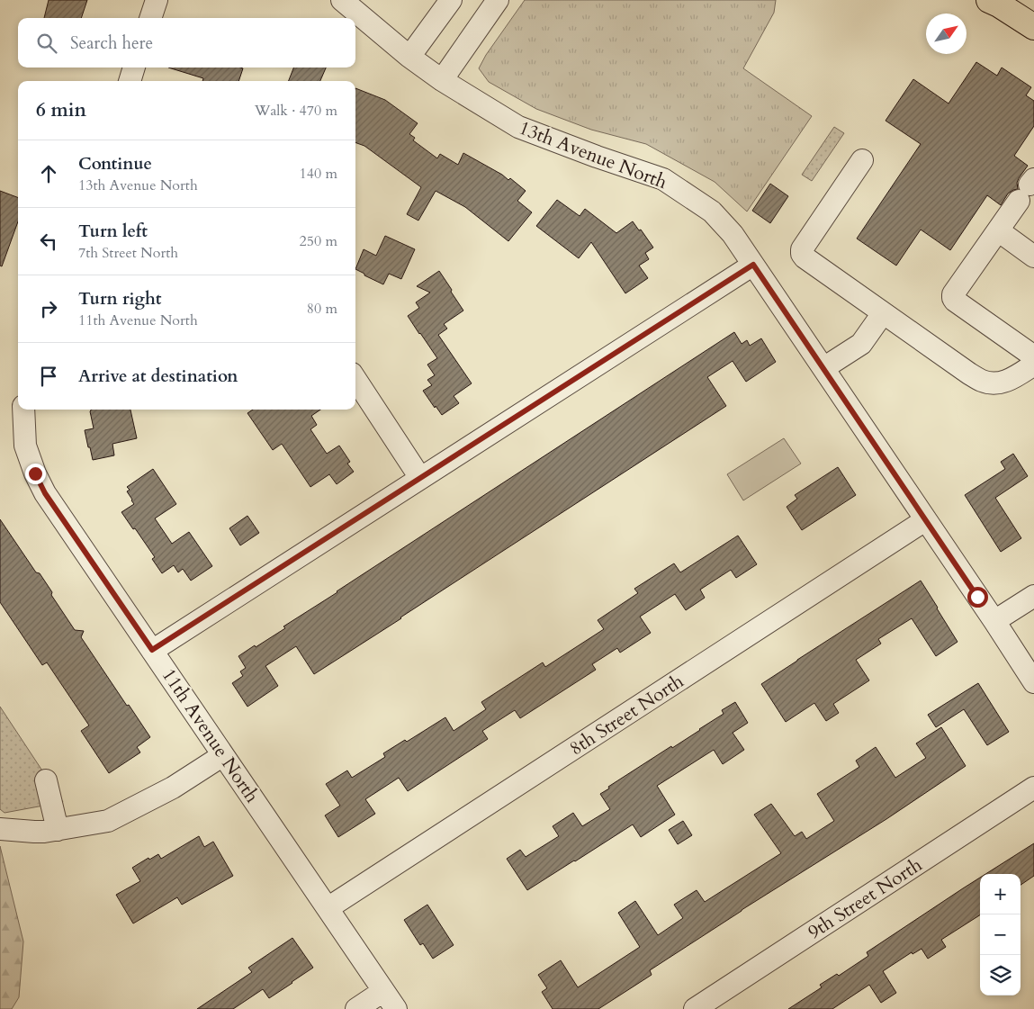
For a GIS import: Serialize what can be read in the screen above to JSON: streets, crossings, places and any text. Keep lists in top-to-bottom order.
{
  "streets": {
    "street": [
      "13th Avenue North",
      "8th Street North",
      "11th Avenue North",
      "9th Street North"
    ]
  },
  "crossings": [
    ["13th Avenue North", "8th Street North"],
    ["8th Street North", "11th Avenue North"]
  ],
  "north": "top right",
  "page": {
    "search": "Search here",
    "heading": ["6 min", "Walk · 470 m"],
    "list": [
      ["Continue", "13th Avenue North", "140 m"],
      ["Turn left", "7th Street North", "250 m"],
      ["Turn right", "11th Avenue North", "80 m"],
      "Arrive at destination"
    ],
    "map_buttons": ["+", "−"]
  }
}
